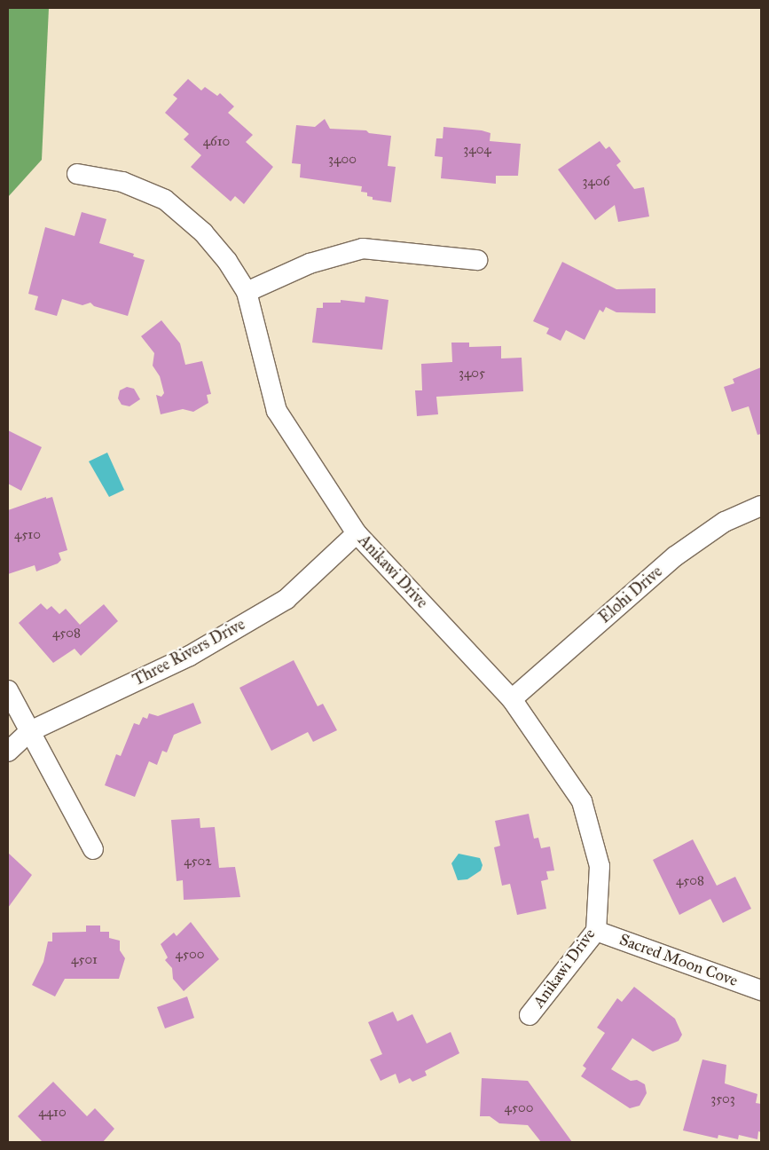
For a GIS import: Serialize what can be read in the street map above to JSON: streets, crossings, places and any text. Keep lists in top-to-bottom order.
{
  "streets": {
    "street": [
      "Anikawi Drive",
      "Elohi Drive",
      "Three Rivers Drive",
      "Sacred Moon Cove"
    ]
  },
  "crossings": [
    ["Anikawi Drive", "Elohi Drive"],
    ["Anikawi Drive", "Three Rivers Drive"],
    ["Anikawi Drive", "Sacred Moon Cove"]
  ],
  "house_numbers": [
    "4610",
    "3404",
    "3400",
    "3406",
    "3405",
    "4510",
    "4508",
    "4502",
    "4508",
    "4500",
    "4501",
    "3503",
    "4500",
    "4410"
  ]
}
